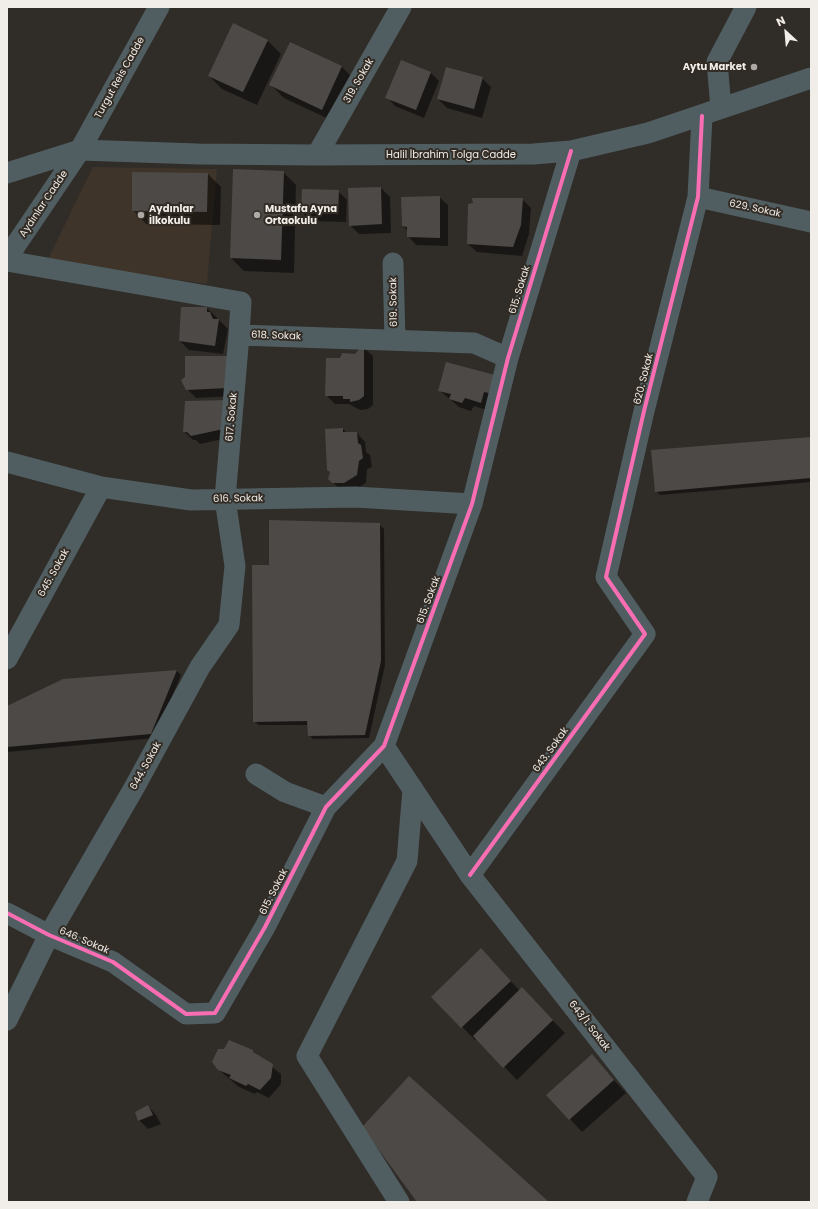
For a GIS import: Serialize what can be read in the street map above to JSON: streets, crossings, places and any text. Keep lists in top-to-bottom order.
{
  "streets": {
    "street": [
      "Turgut Reis Cadde",
      "319. Sokak",
      "Halil İbrahim Tolga Cadde",
      "Aydınlar Cadde",
      "629. Sokak",
      "615. Sokak",
      "619. Sokak",
      "618. Sokak",
      "620. Sokak",
      "617. Sokak",
      "616. Sokak",
      "645. Sokak",
      "643. Sokak",
      "644. Sokak",
      "646. Sokak",
      "643/1. Sokak"
    ]
  },
  "crossings": [
    ["Turgut Reis Cadde", "Halil İbrahim Tolga Cadde"],
    ["Turgut Reis Cadde", "Aydınlar Cadde"],
    ["319. Sokak", "Halil İbrahim Tolga Cadde"],
    ["Halil İbrahim Tolga Cadde", "Aydınlar Cadde"],
    ["Halil İbrahim Tolga Cadde", "615. Sokak"],
    ["Halil İbrahim Tolga Cadde", "620. Sokak"],
    ["Aydınlar Cadde", "618. Sokak"],
    ["629. Sokak", "620. Sokak"],
    ["615. Sokak", "618. Sokak"],
    ["615. Sokak", "616. Sokak"],
    ["615. Sokak", "646. Sokak"],
    ["615. Sokak", "643/1. Sokak"],
    ["619. Sokak", "618. Sokak"],
    ["618. Sokak", "617. Sokak"],
    ["620. Sokak", "643. Sokak"],
    ["617. Sokak", "616. Sokak"],
    ["617. Sokak", "644. Sokak"],
    ["616. Sokak", "645. Sokak"],
    ["616. Sokak", "644. Sokak"],
    ["643. Sokak", "643/1. Sokak"],
    ["644. Sokak", "646. Sokak"]
  ],
  "places": ["Aytu Market", "Aydınlar İlkokulu", "Mustafa Ayna Ortaokulu"],
  "north": "top left"
}
